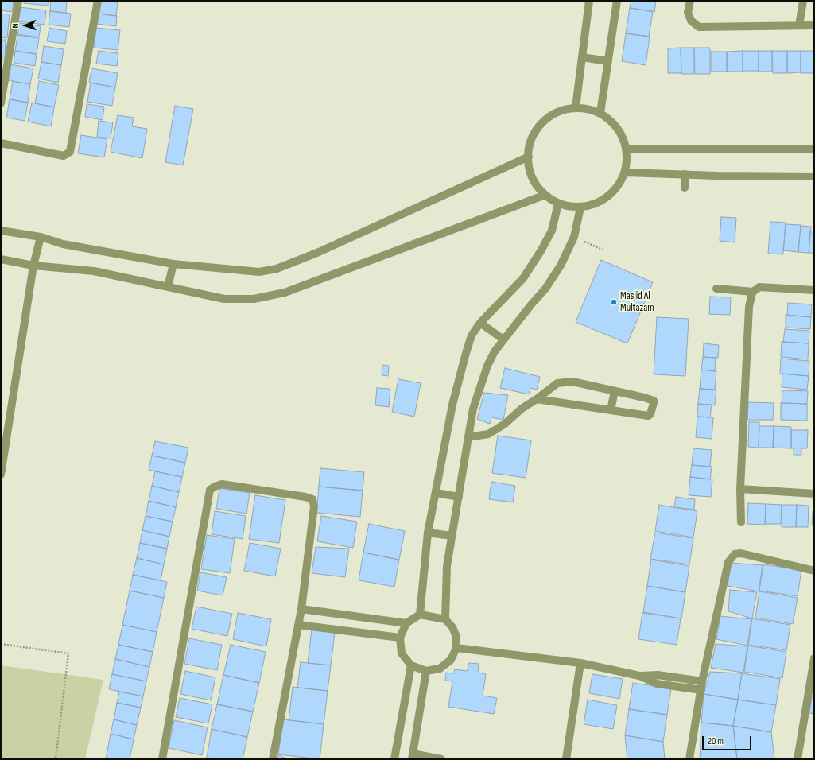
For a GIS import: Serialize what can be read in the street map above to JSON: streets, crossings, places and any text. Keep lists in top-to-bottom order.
{
  "places": ["Masjid Al Multazam"],
  "scale_bar": "20 m",
  "north": "left"
}
